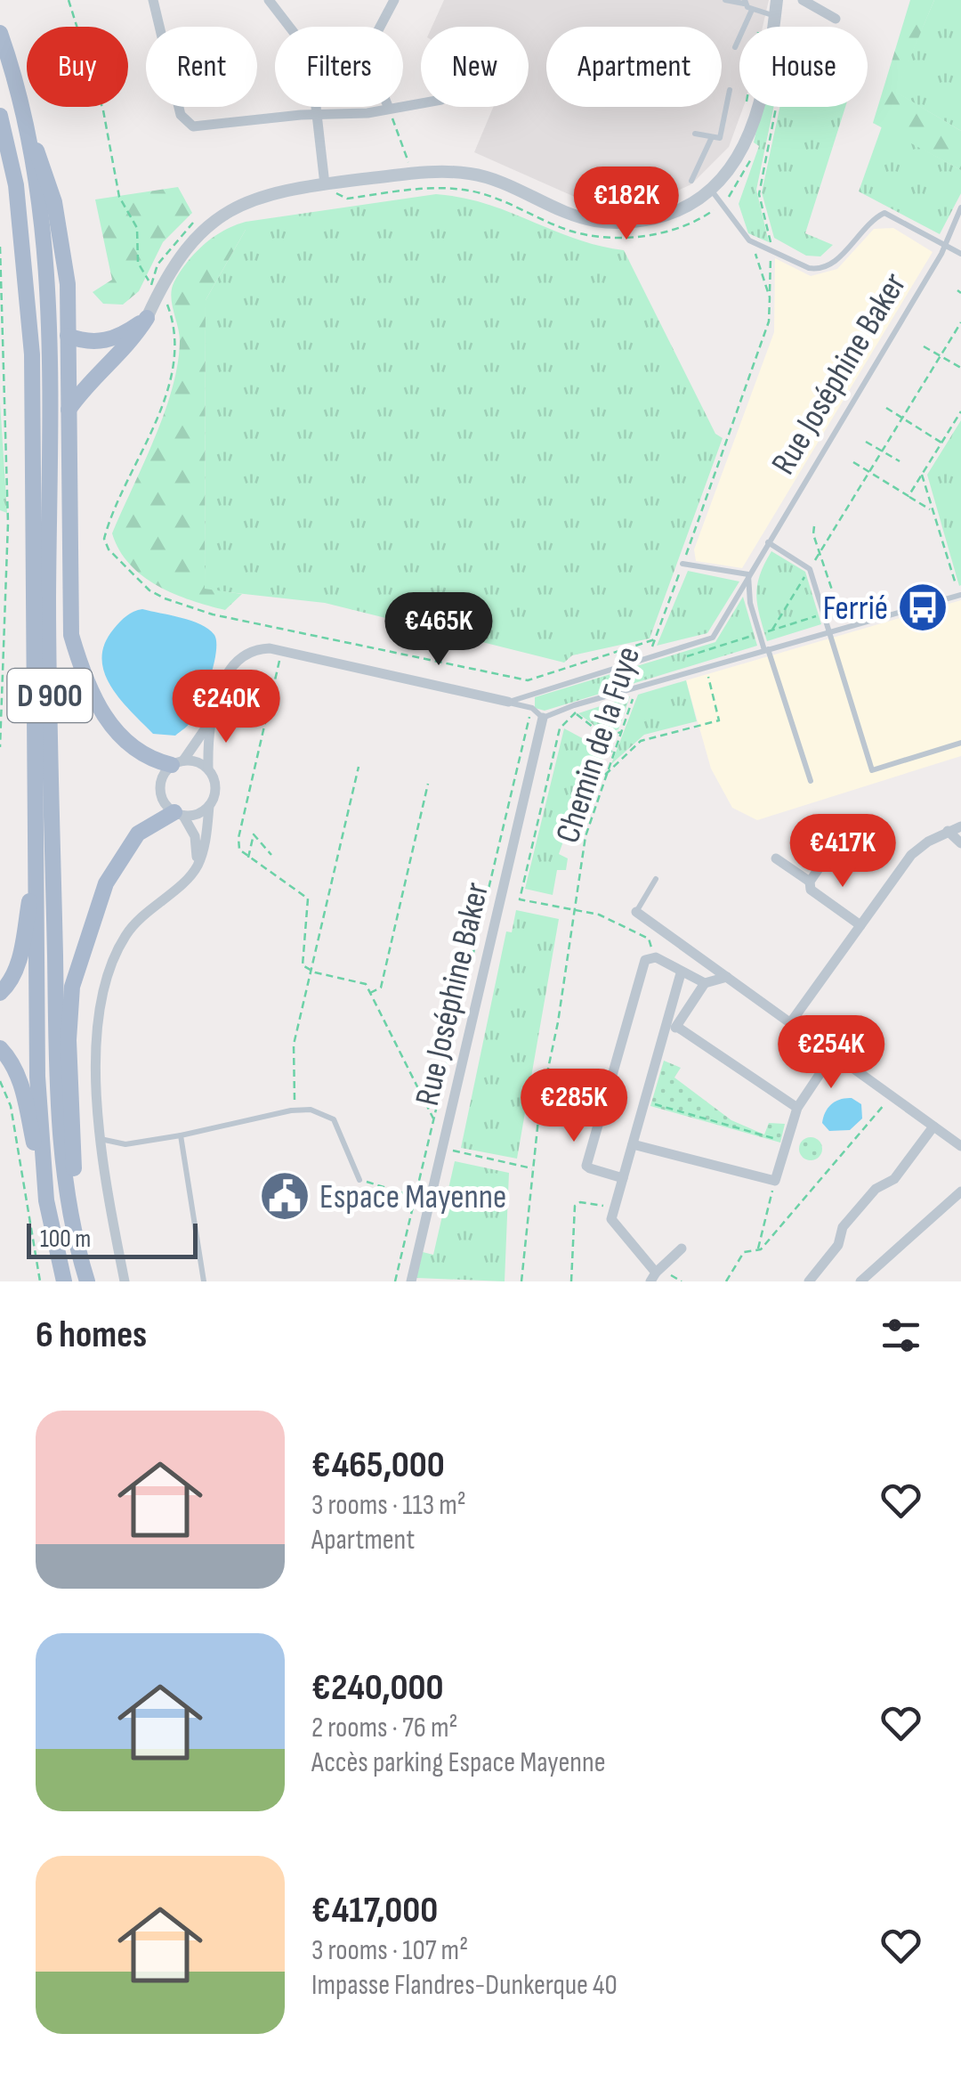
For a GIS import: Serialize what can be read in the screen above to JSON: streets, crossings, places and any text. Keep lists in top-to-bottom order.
{
  "streets": {
    "main road": ["D 900"],
    "street": ["Rue Joséphine Baker"],
    "path": ["Chemin de la Fuye"]
  },
  "crossings": [
    ["Rue Joséphine Baker", "Chemin de la Fuye"]
  ],
  "places": {
    "bus stop": ["Ferrié"],
    "public building": ["Espace Mayenne"]
  },
  "scale_bar": "100 m",
  "page": {
    "chip": [
      "Buy",
      "Rent",
      "Filters",
      "New",
      "Apartment",
      "House"
    ],
    "price": [
      "€182K",
      "€465K",
      "€240K",
      "€417K",
      "€254K",
      "€285K"
    ],
    "scale": "100 m",
    "heading": "6 homes",
    "list": [
      {
        "name": "€465,000",
        "note": "3 rooms · 113 m² · Apartment"
      },
      {
        "name": "€240,000",
        "note": "2 rooms · 76 m² · Accès parking Espace Mayenne"
      },
      {
        "name": "€417,000",
        "note": "3 rooms · 107 m² · Impasse Flandres-Dunkerque 40"
      }
    ]
  }
}
